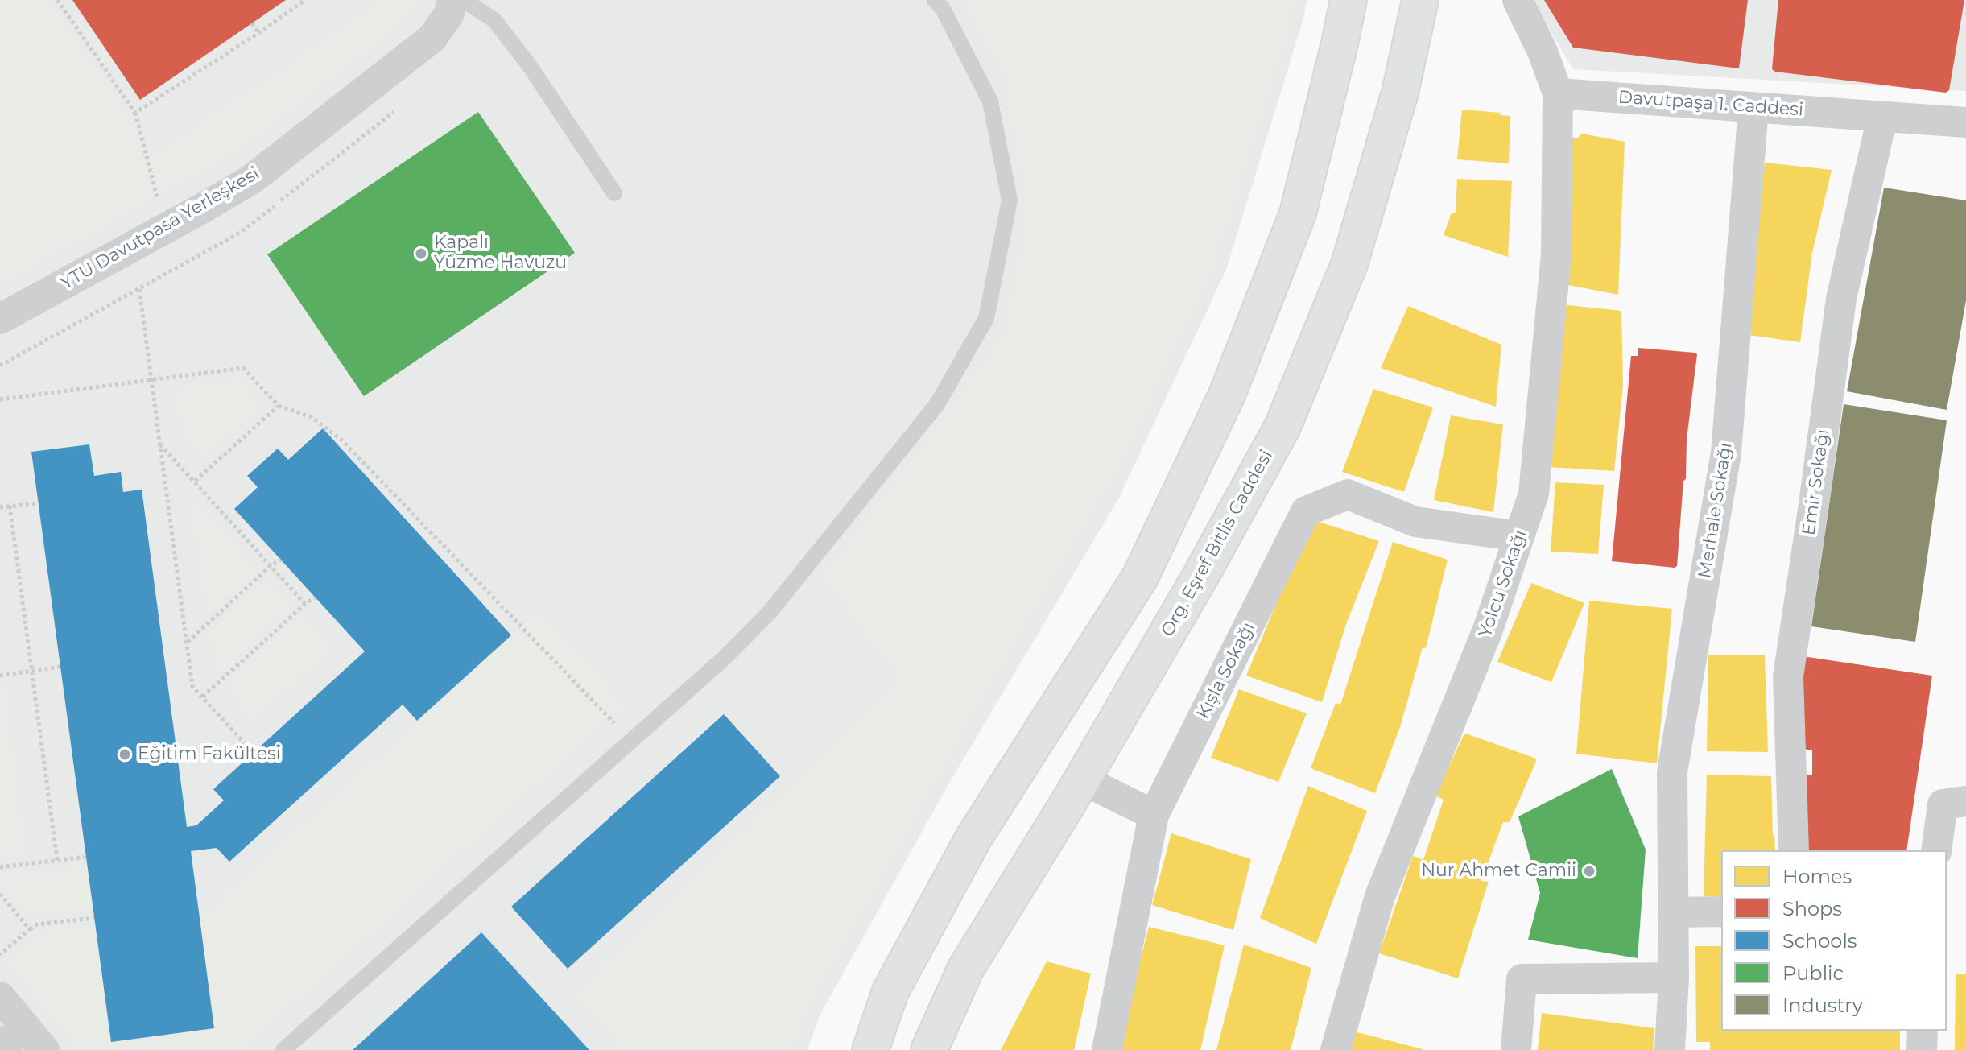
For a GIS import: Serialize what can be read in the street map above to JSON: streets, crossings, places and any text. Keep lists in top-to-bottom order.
{
  "streets": {
    "street": [
      "Davutpaşa 1. Caddesi",
      "YTU Davutpasa Yerleşkesi",
      "Emir Sokağı",
      "Merhale Sokağı",
      "Org. Eşref Bitlis Caddesi",
      "Yolcu Sokağı",
      "Kışla Sokağı"
    ]
  },
  "crossings": [
    ["Davutpaşa 1. Caddesi", "Emir Sokağı"],
    ["Davutpaşa 1. Caddesi", "Merhale Sokağı"],
    ["Davutpaşa 1. Caddesi", "Yolcu Sokağı"],
    ["Yolcu Sokağı", "Kışla Sokağı"]
  ],
  "places": ["Kapalı Yüzme Havuzu", "Eğitim Fakültesi", "Nur Ahmet Camii"],
  "legend": [
    "Homes",
    "Shops",
    "Schools",
    "Public",
    "Industry"
  ]
}
